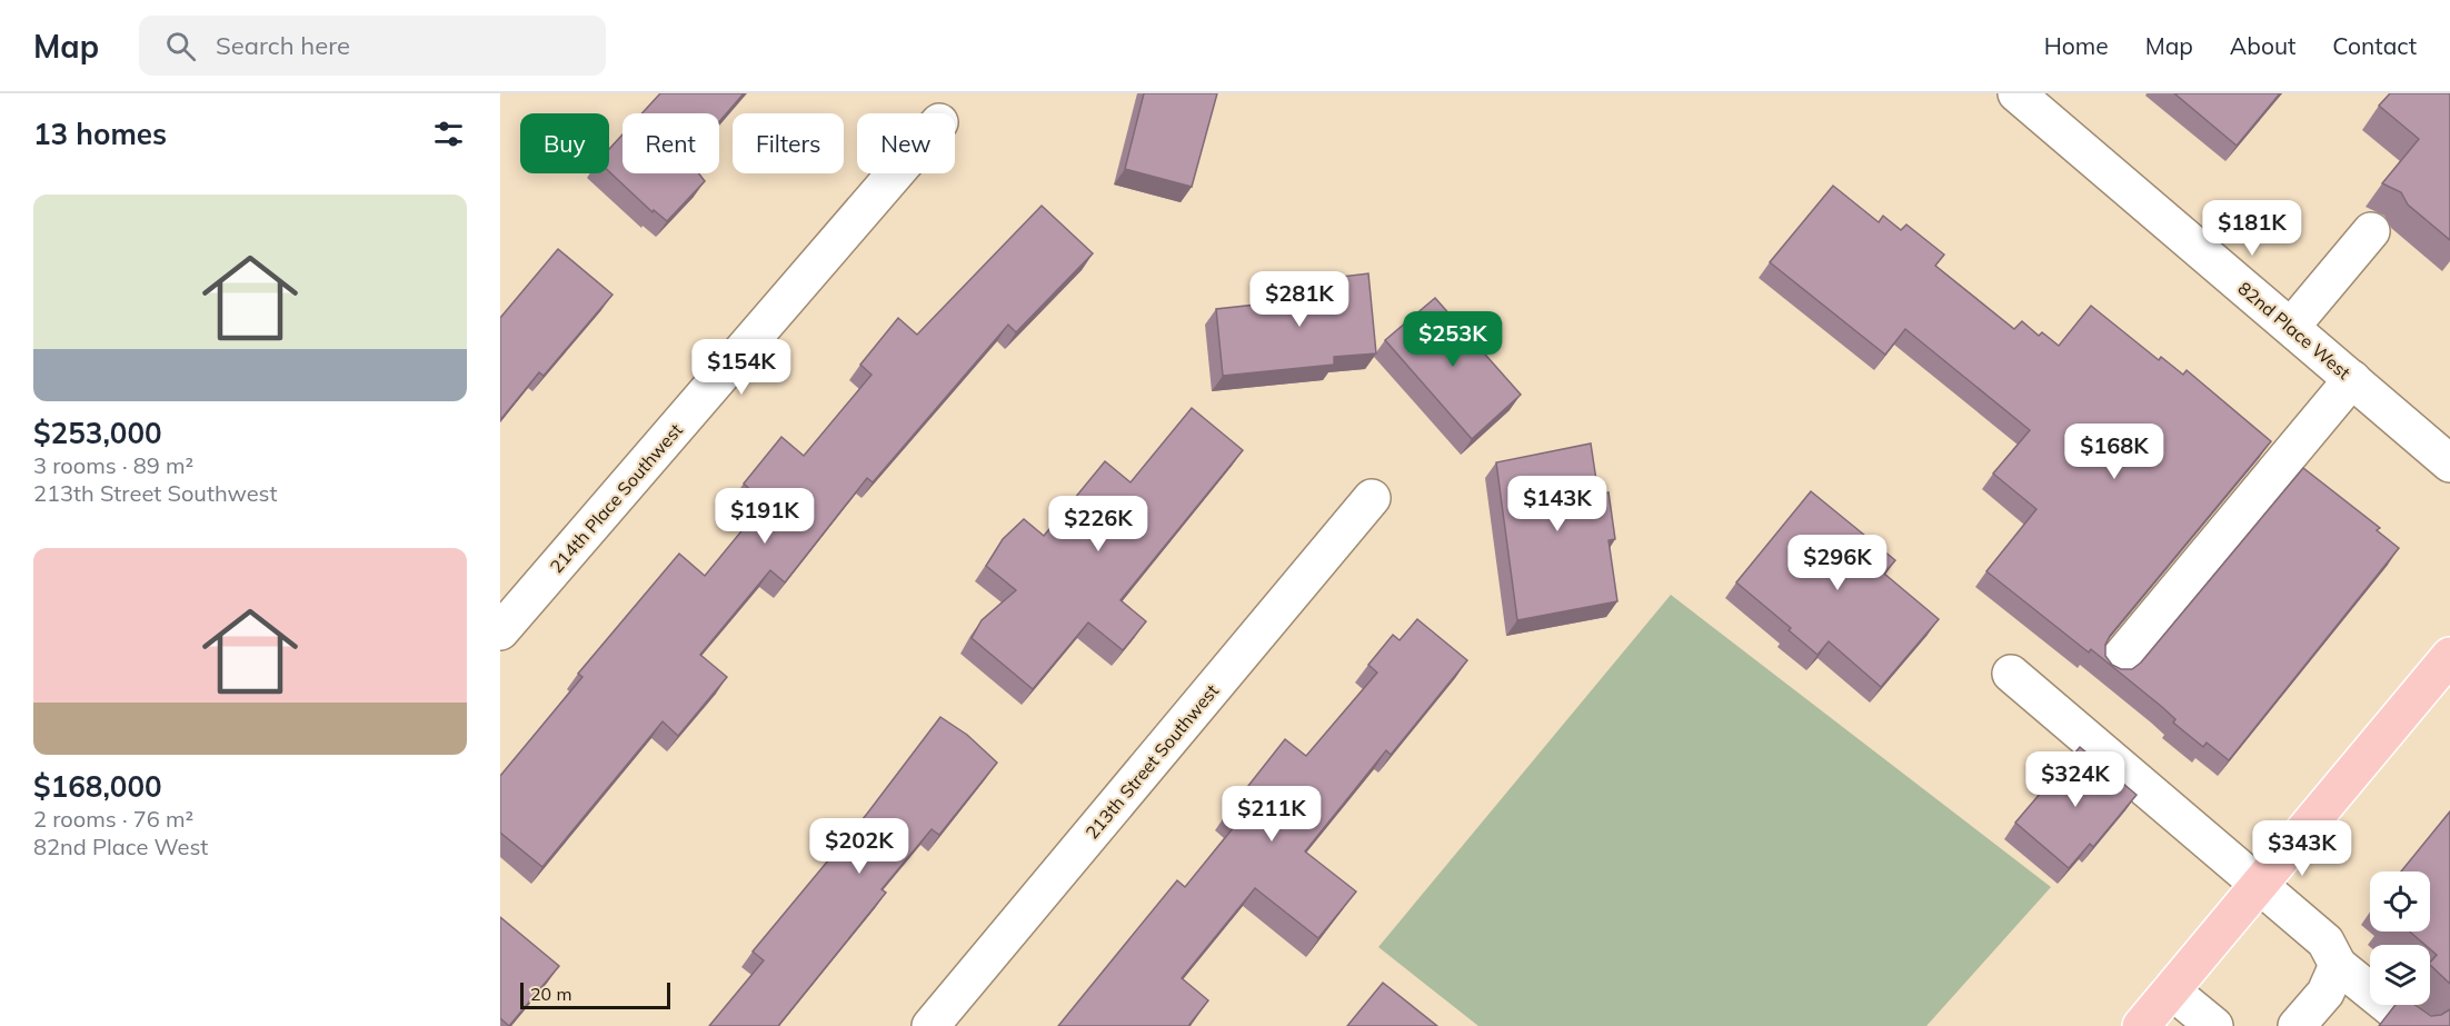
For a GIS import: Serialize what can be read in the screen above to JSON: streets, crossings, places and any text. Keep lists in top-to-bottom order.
{
  "streets": {
    "street": ["82nd Place West", "214th Place Southwest", "213th Street Southwest"]
  },
  "scale_bar": "20 m",
  "page": {
    "header": "Map",
    "search": "Search here",
    "nav": [
      "Home",
      "Map",
      "About",
      "Contact"
    ],
    "heading": "13 homes",
    "chip": [
      "Buy",
      "Rent",
      "Filters",
      "New"
    ],
    "list": [
      {
        "name": "$253,000",
        "note": "3 rooms · 89 m² · 213th Street Southwest"
      },
      {
        "name": "$168,000",
        "note": "2 rooms · 76 m² · 82nd Place West"
      }
    ],
    "price": [
      "$181K",
      "$281K",
      "$253K",
      "$154K",
      "$168K",
      "$143K",
      "$191K",
      "$226K",
      "$296K",
      "$324K",
      "$211K",
      "$202K",
      "$343K"
    ],
    "scale": "20 m"
  }
}
